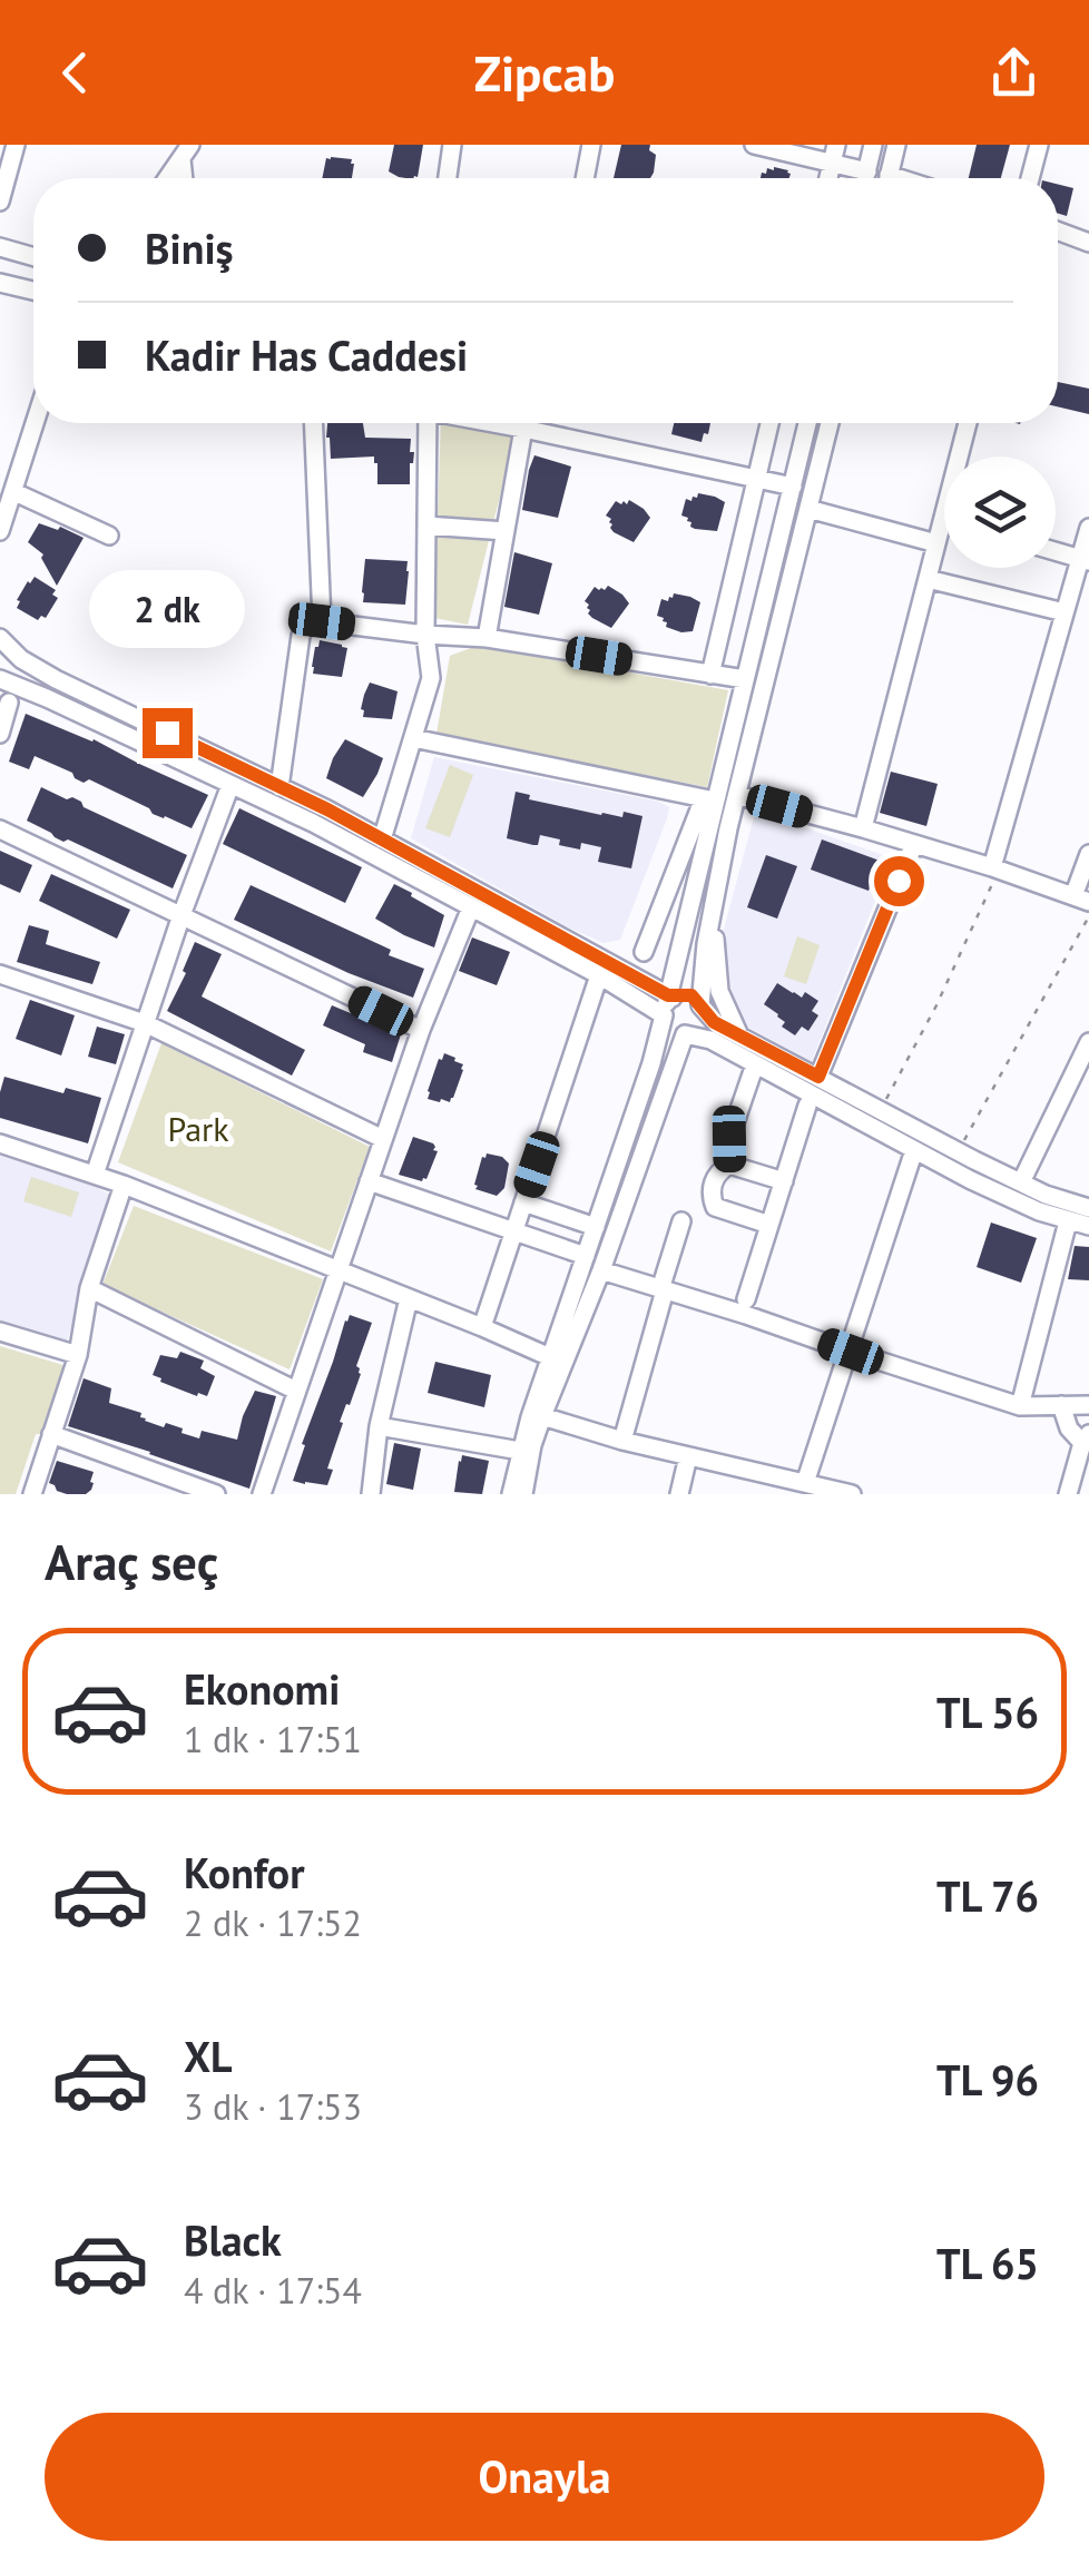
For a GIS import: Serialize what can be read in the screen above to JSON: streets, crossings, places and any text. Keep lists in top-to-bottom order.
{
  "parks": ["Park"],
  "page": {
    "header": "Zipcab",
    "banner": ["Biniş", "Kadir Has Caddesi"],
    "bubble": "2 dk",
    "heading": "Araç seç",
    "list": [
      {
        "name": "Ekonomi",
        "note": "1 dk · 17:51",
        "value": "TL 56"
      },
      {
        "name": "Konfor",
        "note": "2 dk · 17:52",
        "value": "TL 76"
      },
      {
        "name": "XL",
        "note": "3 dk · 17:53",
        "value": "TL 96"
      },
      {
        "name": "Black",
        "note": "4 dk · 17:54",
        "value": "TL 65"
      }
    ],
    "buttons": "Onayla"
  }
}
